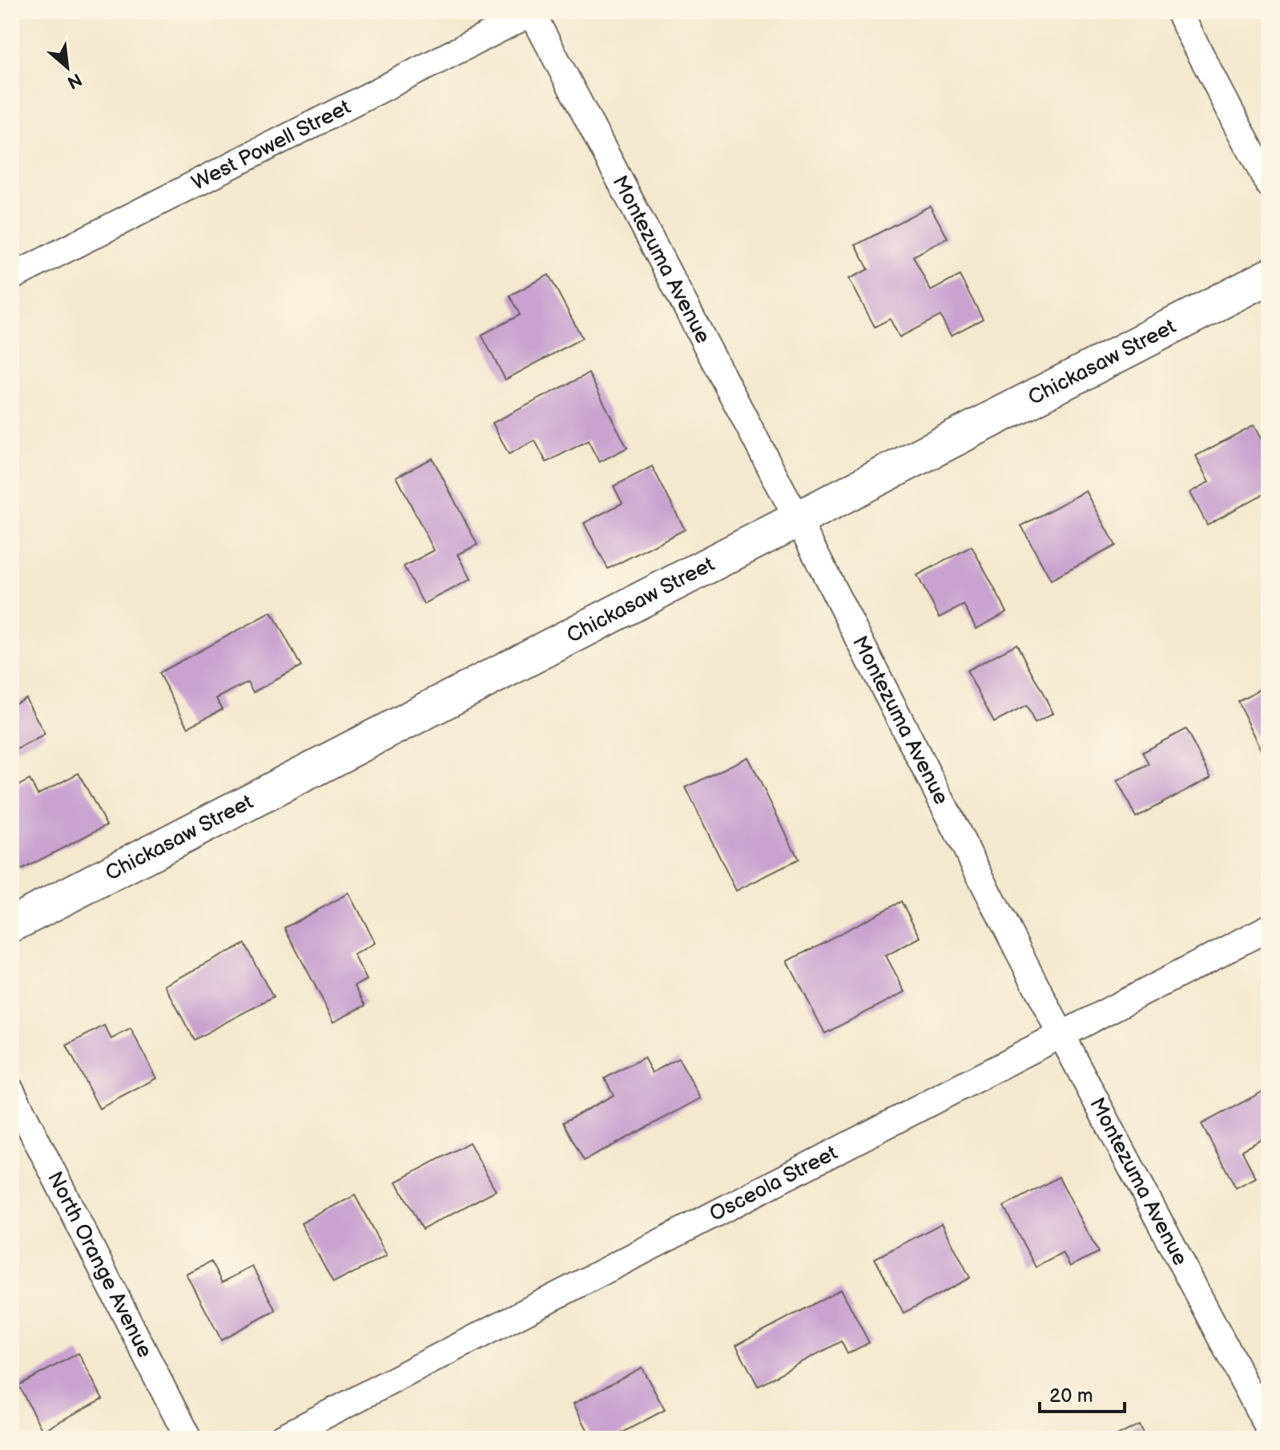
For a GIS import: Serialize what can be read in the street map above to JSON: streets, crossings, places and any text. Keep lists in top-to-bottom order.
{
  "streets": {
    "street": [
      "West Powell Street",
      "Montezuma Avenue",
      "Chickasaw Street",
      "Osceola Street",
      "North Orange Avenue"
    ]
  },
  "crossings": [
    ["West Powell Street", "Montezuma Avenue"],
    ["Montezuma Avenue", "Chickasaw Street"],
    ["Montezuma Avenue", "Osceola Street"]
  ],
  "scale_bar": "20 m",
  "north": "bottom right"
}
